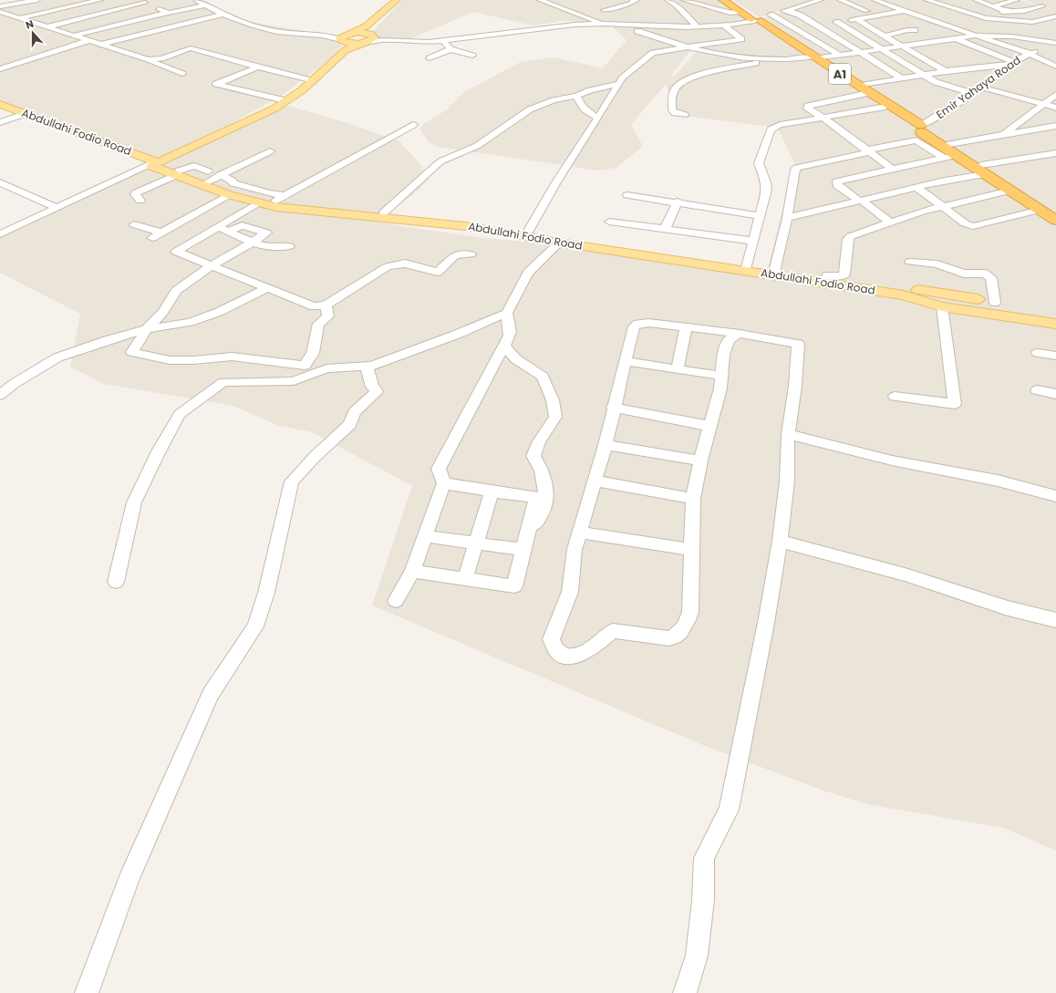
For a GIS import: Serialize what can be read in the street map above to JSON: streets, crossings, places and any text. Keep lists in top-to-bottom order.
{
  "streets": {
    "highway": ["A1"],
    "main road": ["Abdullahi Fodio Road"],
    "street": ["Emir Yahaya Road"]
  },
  "crossings": [
    ["A1", "Emir Yahaya Road"]
  ],
  "north": "top"
}
